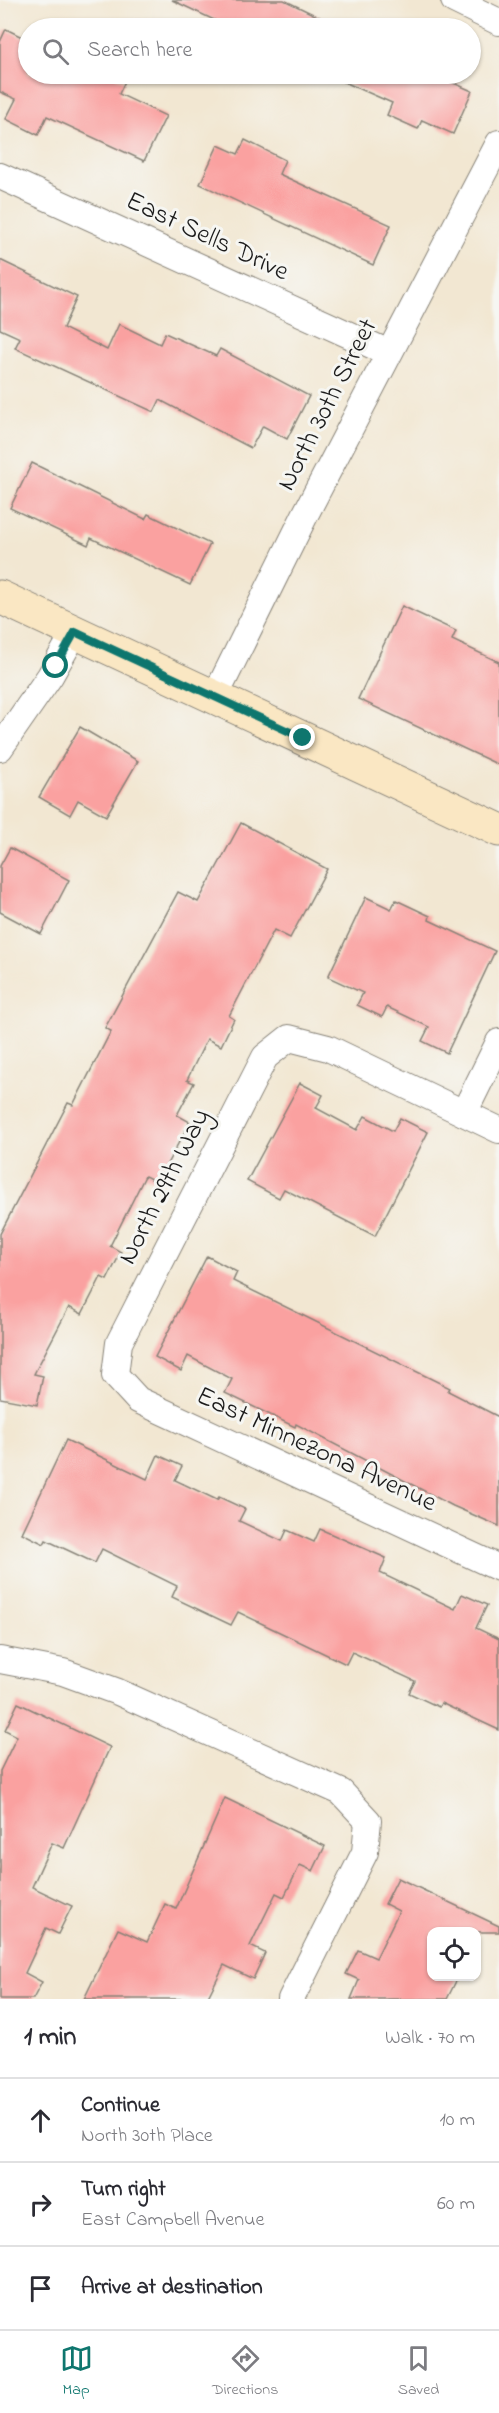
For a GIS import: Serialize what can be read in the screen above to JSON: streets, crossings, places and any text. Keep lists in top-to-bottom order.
{
  "streets": {
    "street": [
      "East Sells Drive",
      "North 30th Street",
      "North 29th Way",
      "East Minnezona Avenue"
    ]
  },
  "crossings": [
    ["East Sells Drive", "North 30th Street"],
    ["North 29th Way", "East Minnezona Avenue"]
  ],
  "page": {
    "search": "Search here",
    "heading": ["1 min", "Walk · 70 m"],
    "list": [
      ["Continue", "North 30th Place", "10 m"],
      ["Turn right", "East Campbell Avenue", "60 m"],
      "Arrive at destination"
    ],
    "nav": ["Map", "Directions", "Saved"]
  }
}
